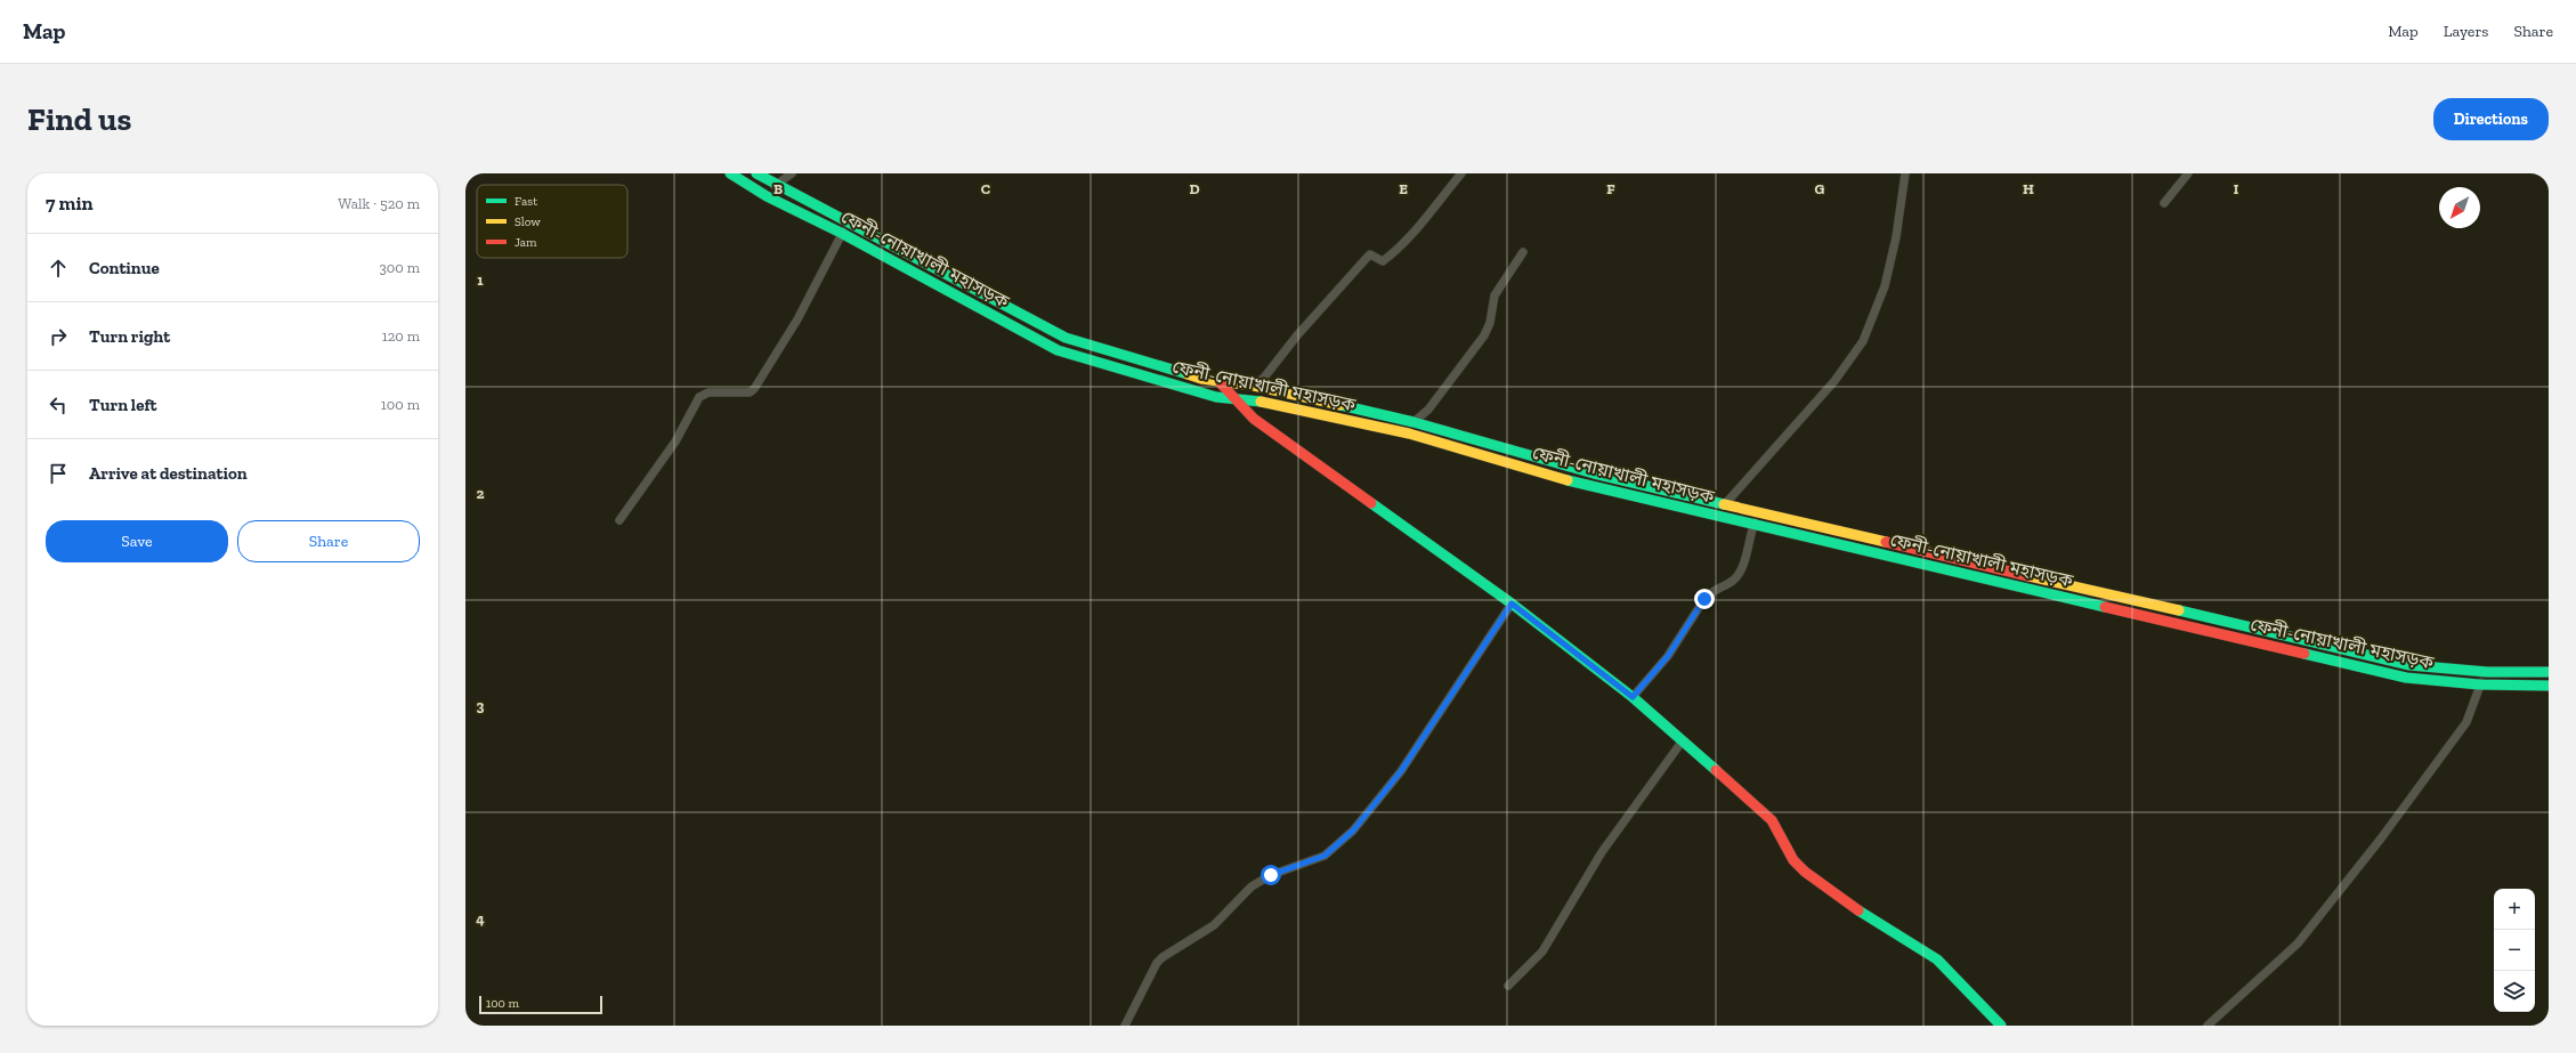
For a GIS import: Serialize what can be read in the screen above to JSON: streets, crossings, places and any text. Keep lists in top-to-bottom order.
{
  "streets": {
    "main road": ["ফেনী-নোয়াখালী মহাসড়ক"]
  },
  "legend": ["Fast", "Slow", "Jam"],
  "scale_bar": "100 m",
  "north": "bottom left",
  "page": {
    "header": "Map",
    "nav": ["Map", "Layers", "Share"],
    "buttons": [
      "Directions",
      ["Save", "Share"]
    ],
    "title": "Find us",
    "heading": ["7 min", "Walk · 520 m"],
    "list": [
      ["Continue", "300 m"],
      ["Turn right", "120 m"],
      ["Turn left", "100 m"],
      "Arrive at destination"
    ],
    "map_buttons": ["+", "−"],
    "scale": "100 m"
  },
  "grid": {
    "columns": [
      "B",
      "C",
      "D",
      "E",
      "F",
      "G",
      "H",
      "I"
    ],
    "rows": [
      "1",
      "2",
      "3",
      "4"
    ]
  }
}
